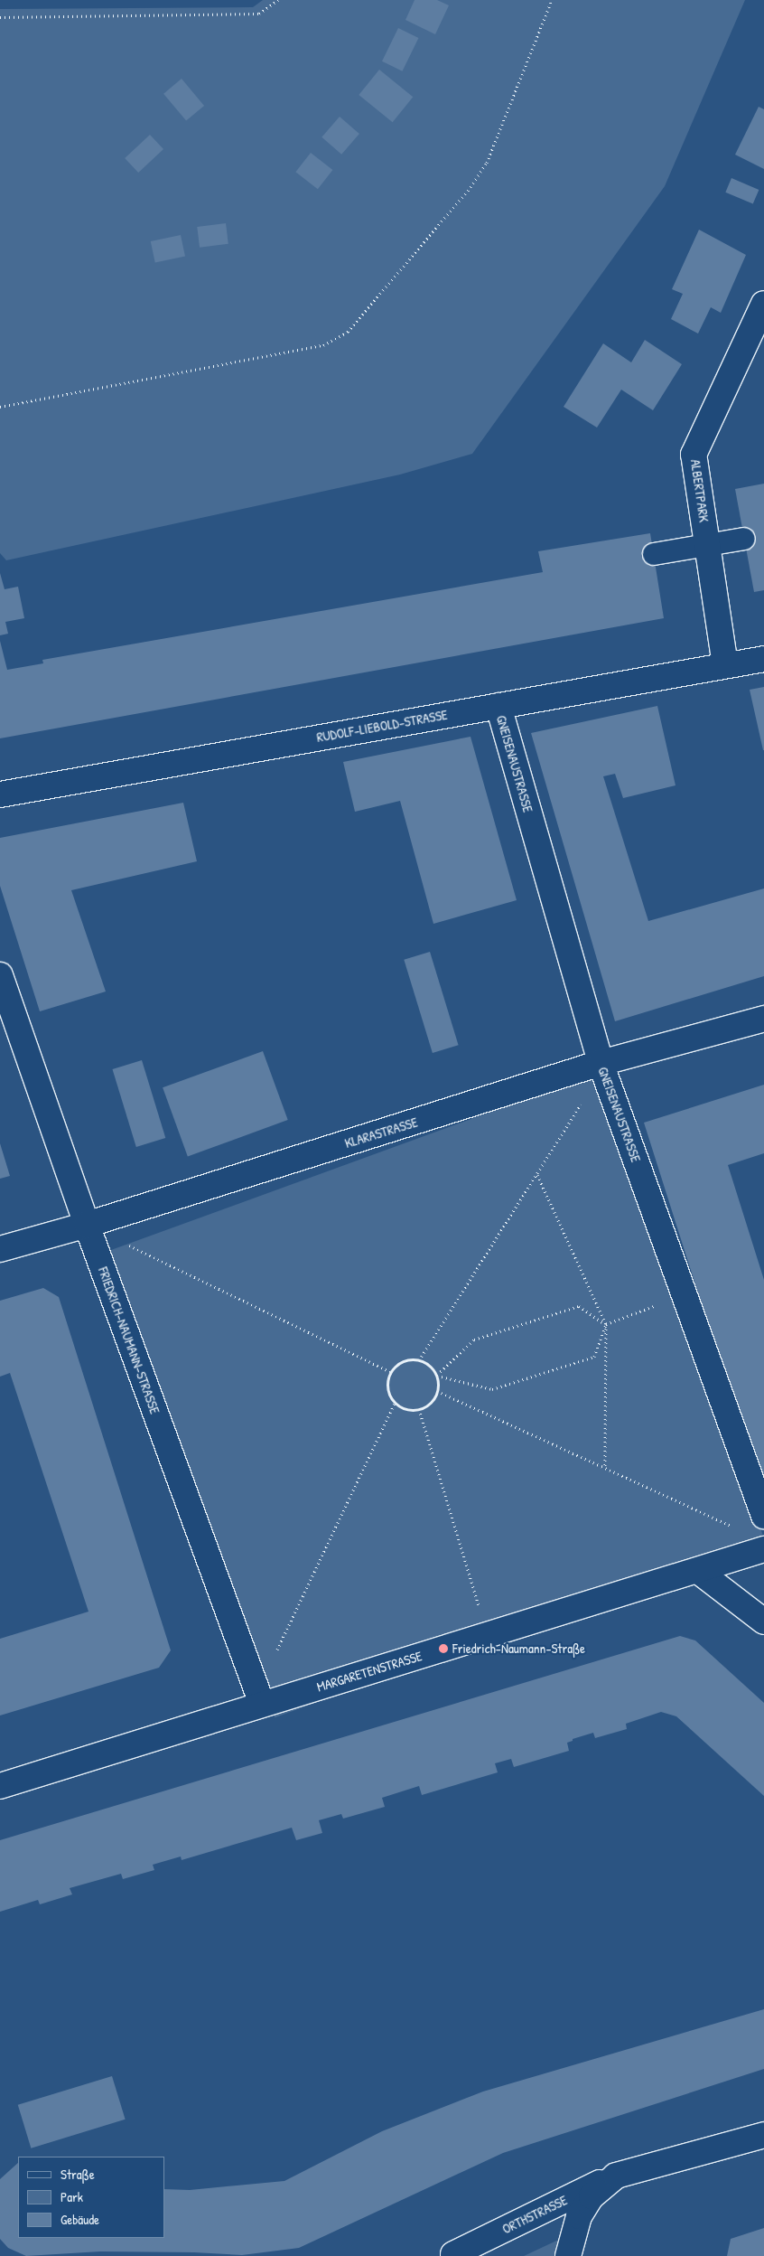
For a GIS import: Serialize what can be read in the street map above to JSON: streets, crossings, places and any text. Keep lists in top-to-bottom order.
{
  "streets": {
    "street": [
      "ALBERTPARK",
      "RUDOLF-LIEBOLD-STRASSE",
      "GNEISENAUSTRASSE",
      "KLARASTRASSE",
      "FRIEDRICH-NAUMANN-STRASSE",
      "MARGARETENSTRASSE",
      "ORTHSTRASSE"
    ]
  },
  "crossings": [
    ["ALBERTPARK", "RUDOLF-LIEBOLD-STRASSE"],
    ["RUDOLF-LIEBOLD-STRASSE", "GNEISENAUSTRASSE"],
    ["GNEISENAUSTRASSE", "KLARASTRASSE"],
    ["KLARASTRASSE", "FRIEDRICH-NAUMANN-STRASSE"],
    ["FRIEDRICH-NAUMANN-STRASSE", "MARGARETENSTRASSE"]
  ],
  "places": ["Friedrich-Naumann-Straße"],
  "legend": ["Straße", "Park", "Gebäude"]
}
